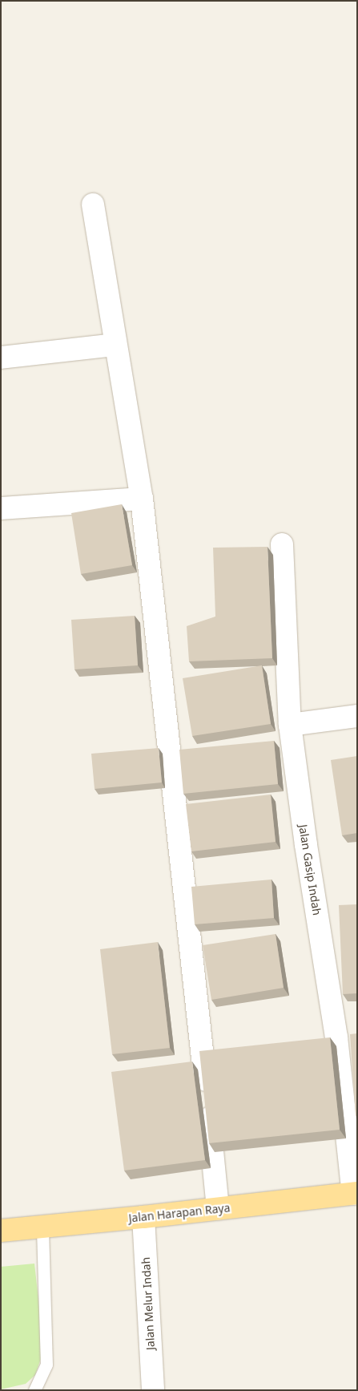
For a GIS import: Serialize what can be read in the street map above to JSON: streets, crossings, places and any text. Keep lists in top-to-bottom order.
{
  "streets": {
    "main road": ["Jalan Harapan Raya"],
    "street": ["Jalan Gasip Indah", "Jalan Melur Indah"]
  },
  "crossings": [
    ["Jalan Gasip Indah", "Jalan Harapan Raya"],
    ["Jalan Harapan Raya", "Jalan Melur Indah"]
  ]
}
